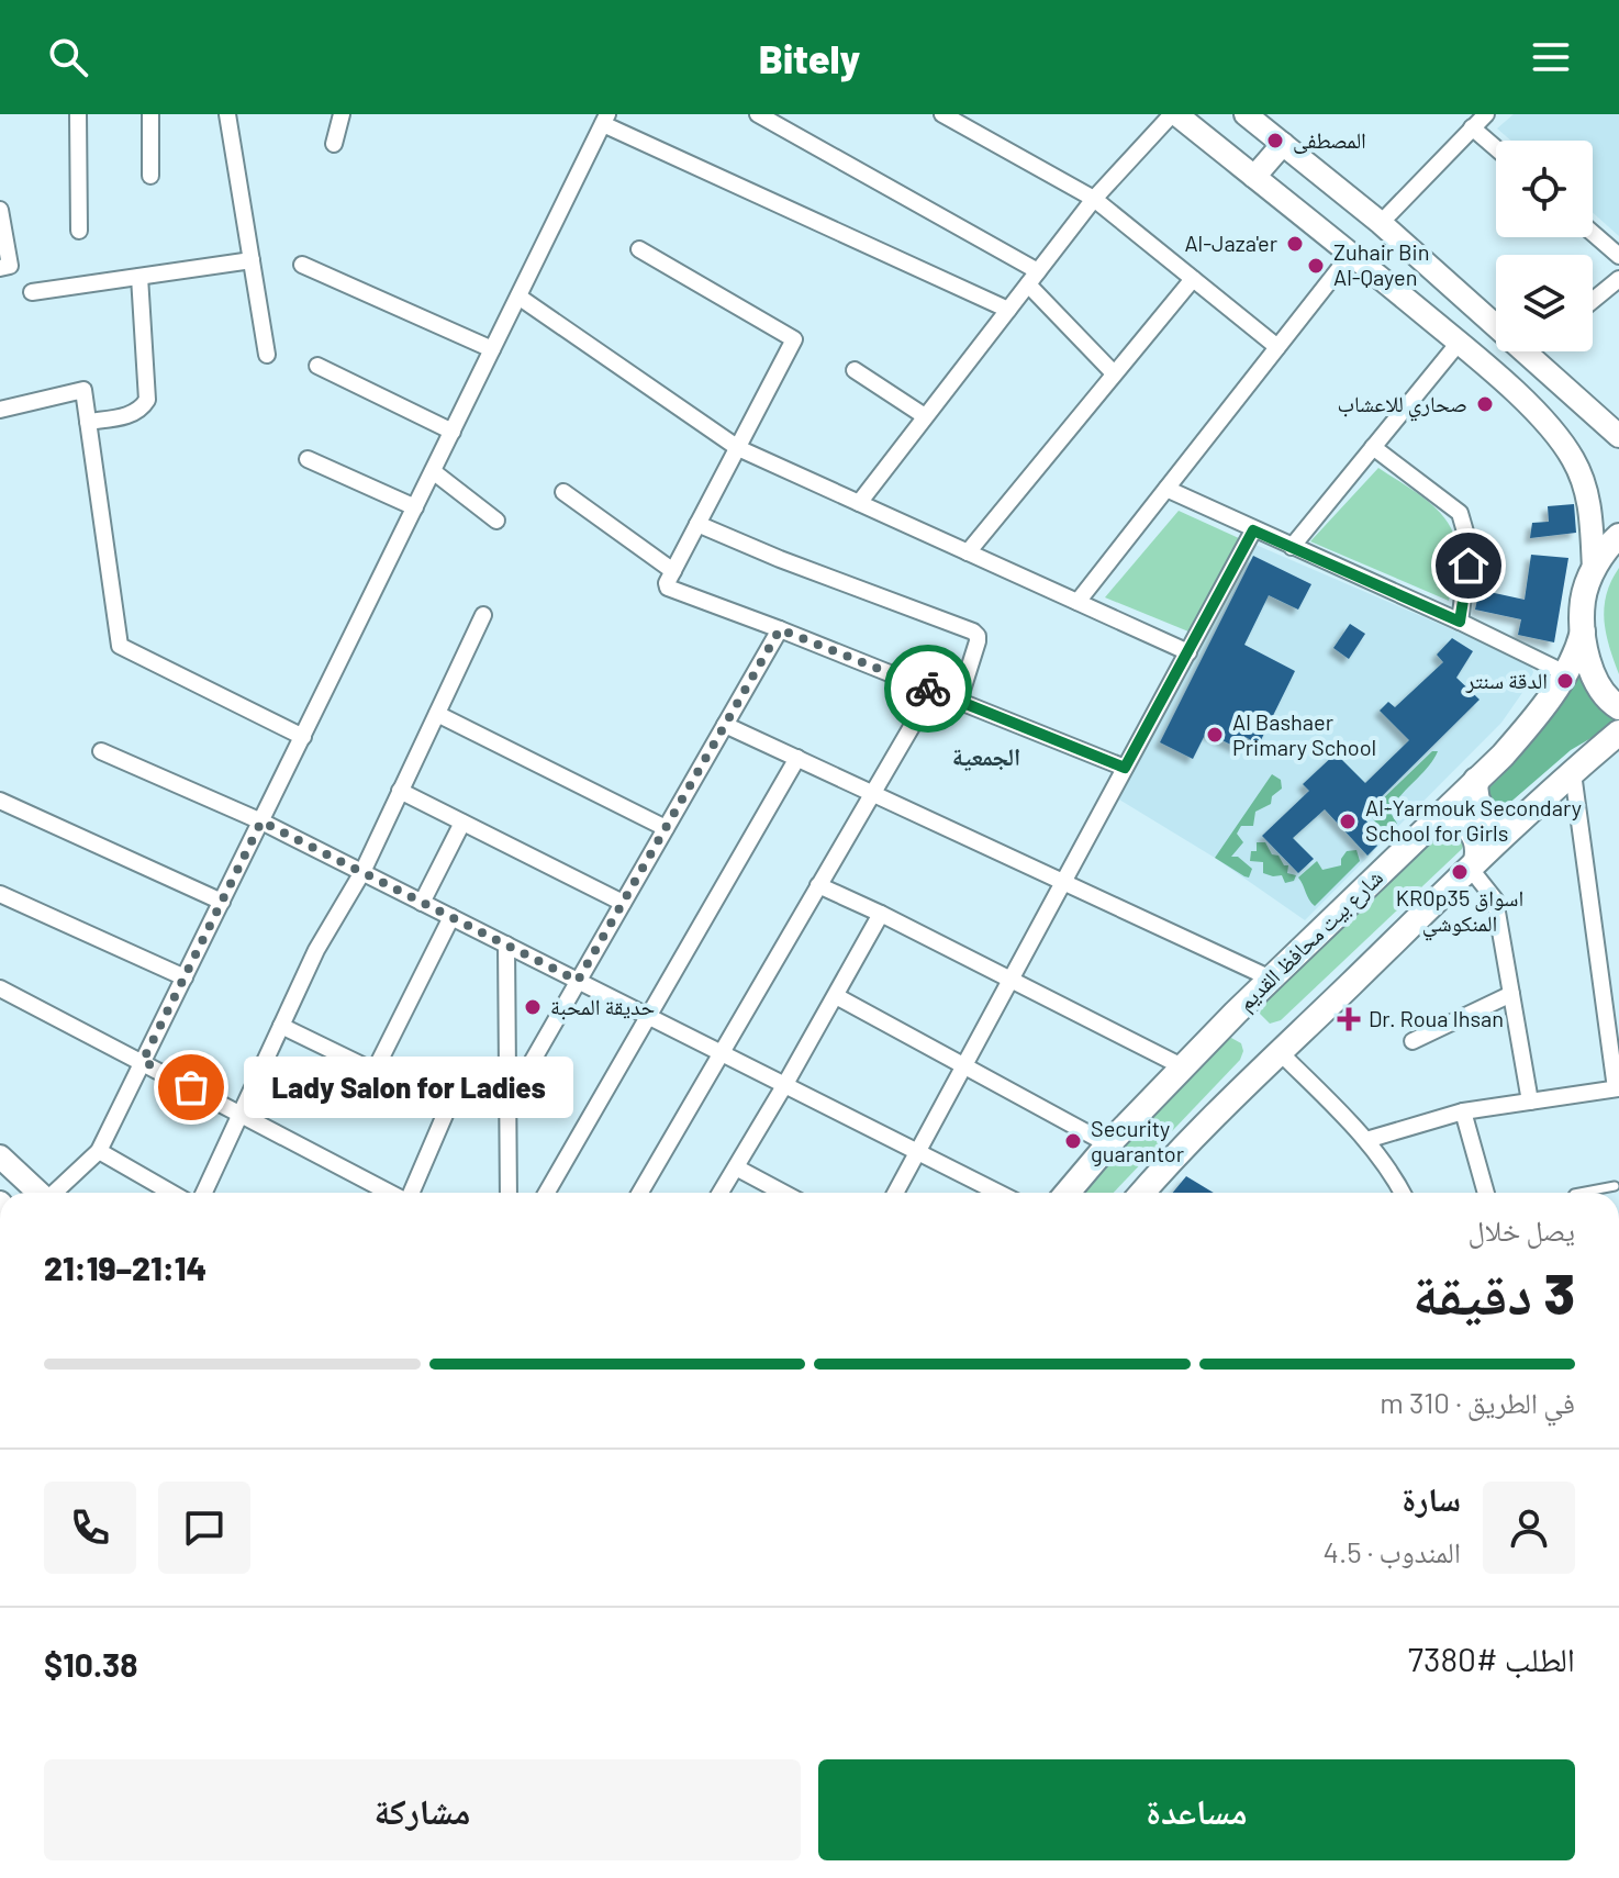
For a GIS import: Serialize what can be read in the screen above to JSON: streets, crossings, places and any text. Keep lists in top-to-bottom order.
{
  "streets": {
    "main road": ["شارع بيت محافظ القديم"]
  },
  "districts": ["الجمعية"],
  "places": {
    "other": [
      "المصطفى",
      "Al-Jaza'er",
      "Zuhair Bin Al-Qayen",
      "صحاري للاعشاب",
      "الدقة سنتر",
      "Al Bashaer Primary School",
      "Al-Yarmouk Secondary School for Girls",
      "KR0p35 اسواق المنكوشي",
      "حديقة المحبة",
      "Lady Salon for Ladies",
      "Security guarantor"
    ],
    "health": ["Dr. Roua Ihsan"]
  },
  "page": {
    "header": "Bitely",
    "bubble": "Lady Salon for Ladies",
    "heading": ["3 دقيقة", "يصل خلال", "21:14–21:19"],
    "panel": [
      "سارة",
      "المندوب · 4.5",
      "الطلب #7380",
      "$10.38"
    ],
    "bar": "في الطريق · 310 m",
    "buttons": ["مساعدة", "مشاركة"]
  }
}
